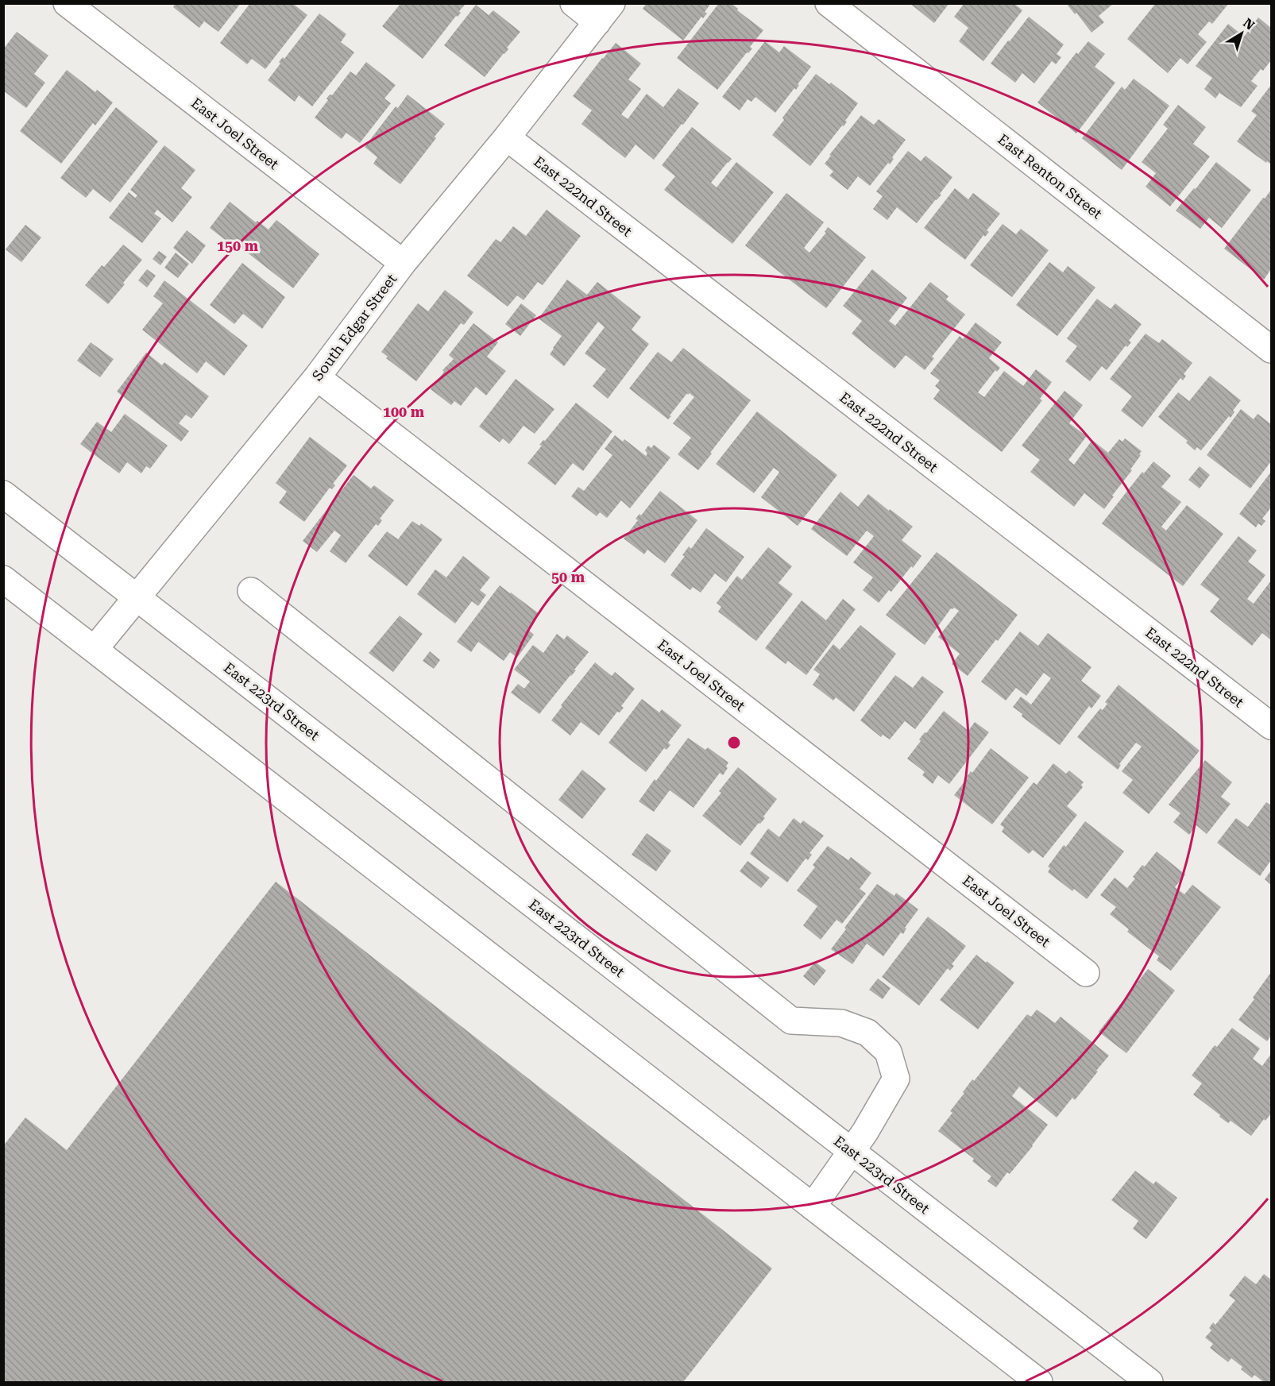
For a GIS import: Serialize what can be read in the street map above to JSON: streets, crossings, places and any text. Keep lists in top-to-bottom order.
{
  "streets": {
    "street": [
      "East Joel Street",
      "East Renton Street",
      "East 222nd Street",
      "South Edgar Street",
      "East 223rd Street"
    ]
  },
  "crossings": [
    ["East Joel Street", "South Edgar Street"],
    ["East 222nd Street", "South Edgar Street"],
    ["South Edgar Street", "East 223rd Street"]
  ],
  "north": "top right",
  "rings": ["150 m", "100 m", "50 m"]
}
